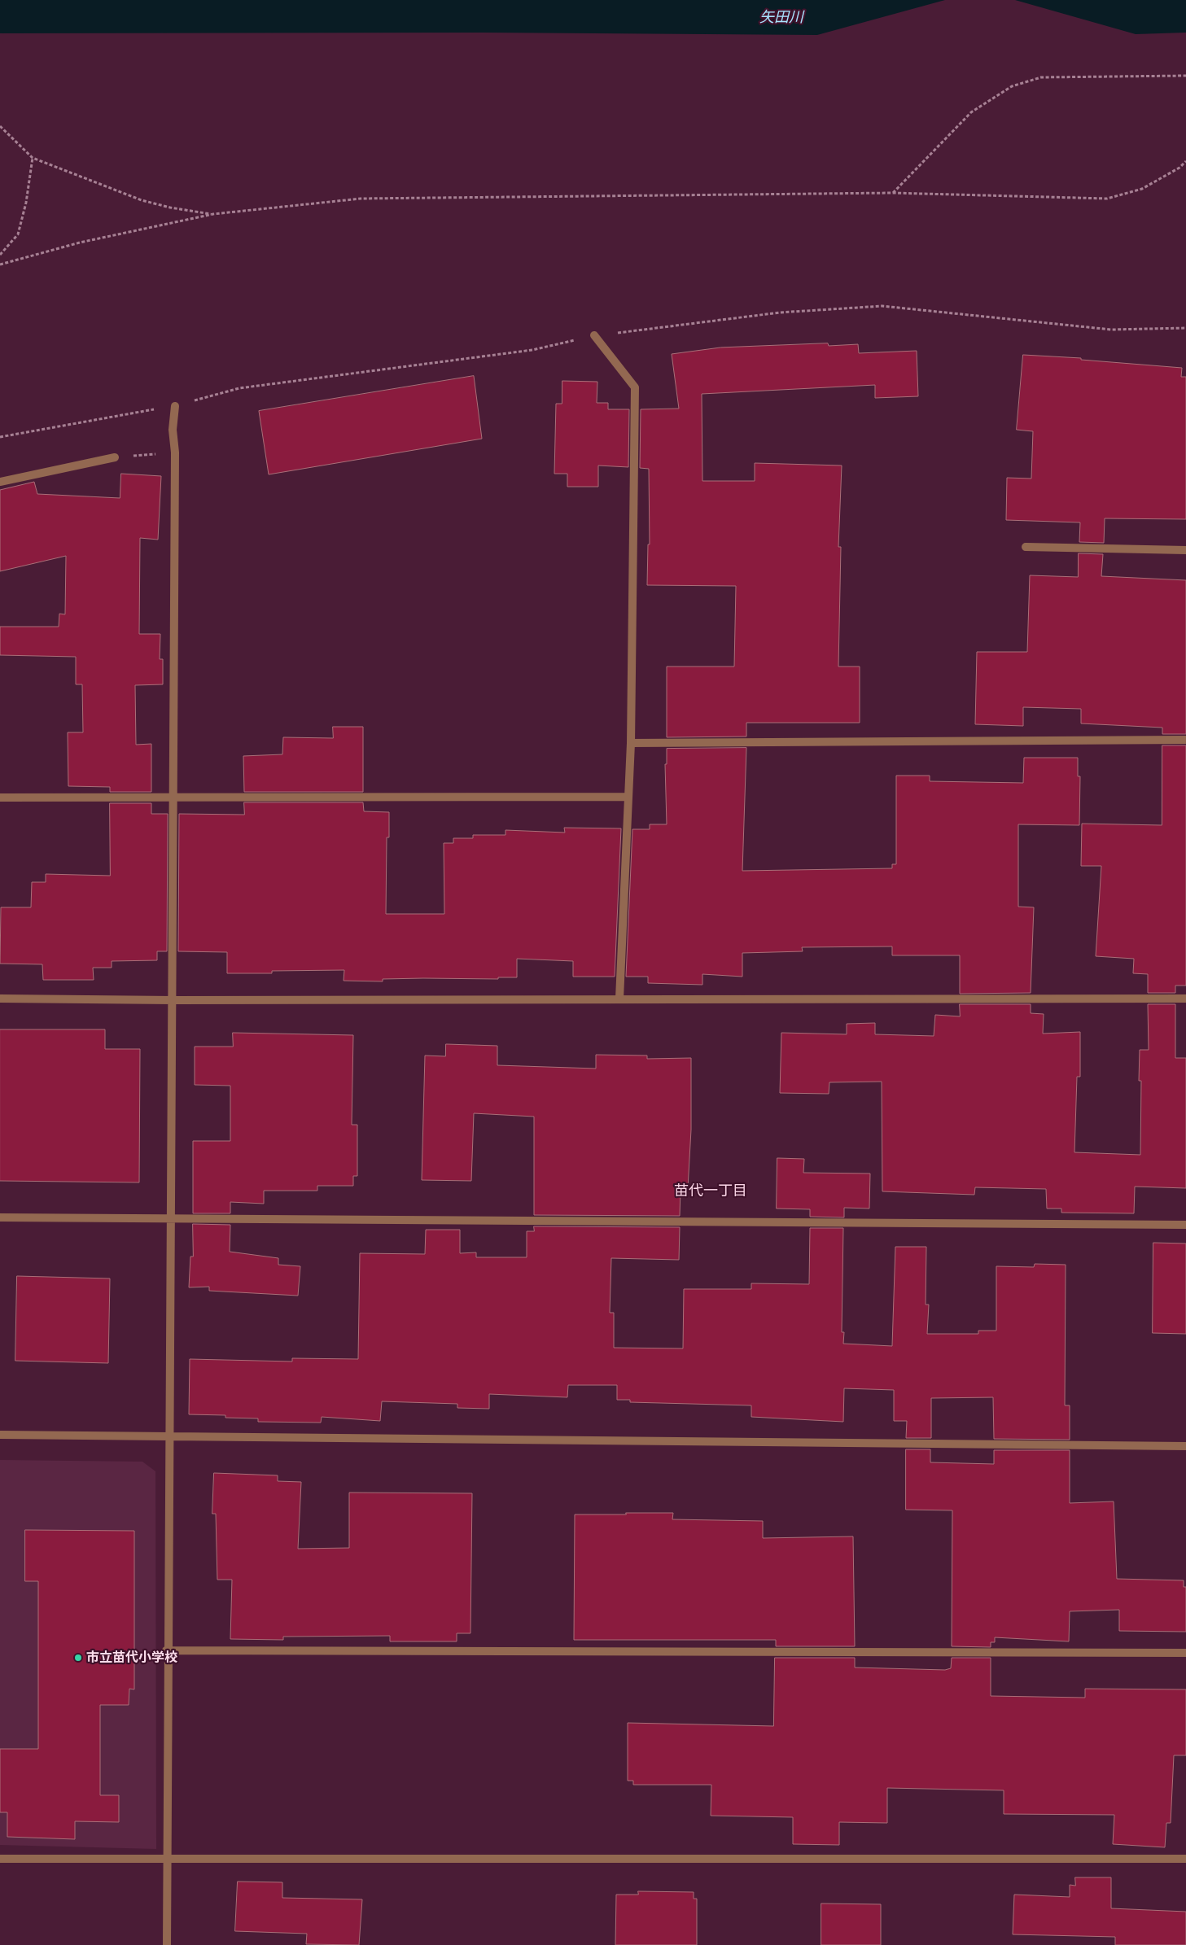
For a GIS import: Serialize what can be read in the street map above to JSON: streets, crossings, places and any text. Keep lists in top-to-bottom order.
{
  "districts": ["苗代一丁目"],
  "water": ["矢田川"],
  "places": ["市立苗代小学校"]
}
